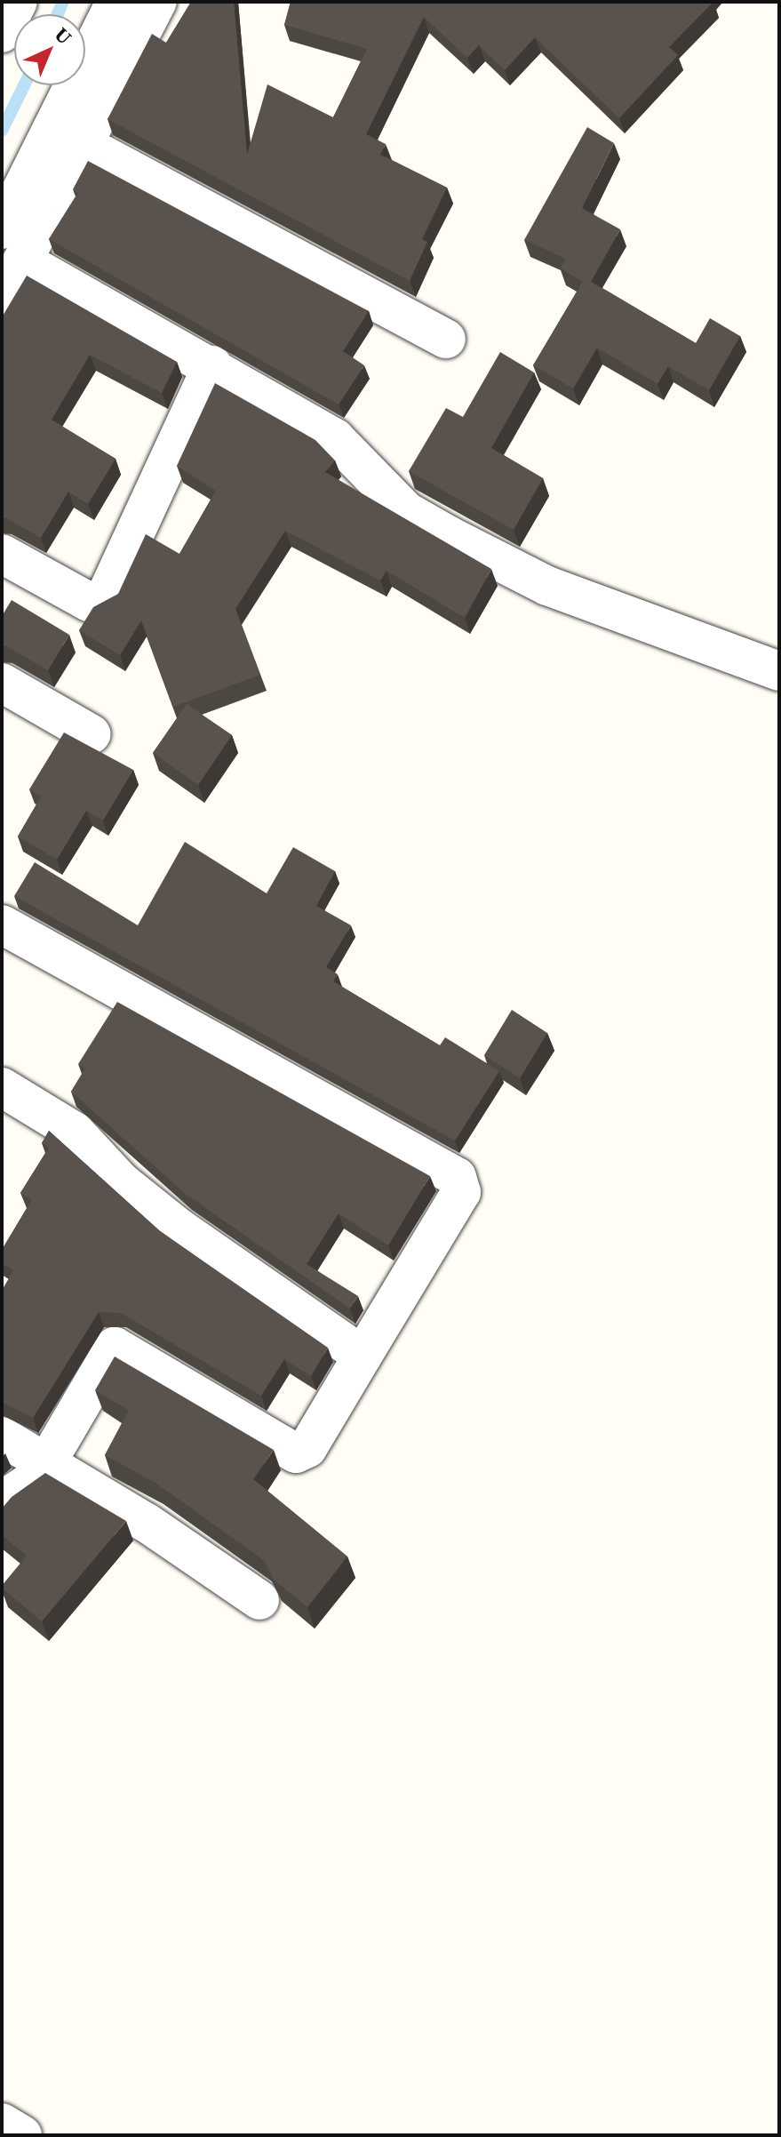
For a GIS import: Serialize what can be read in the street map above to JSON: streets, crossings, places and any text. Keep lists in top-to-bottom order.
{
  "north": "top right"
}
